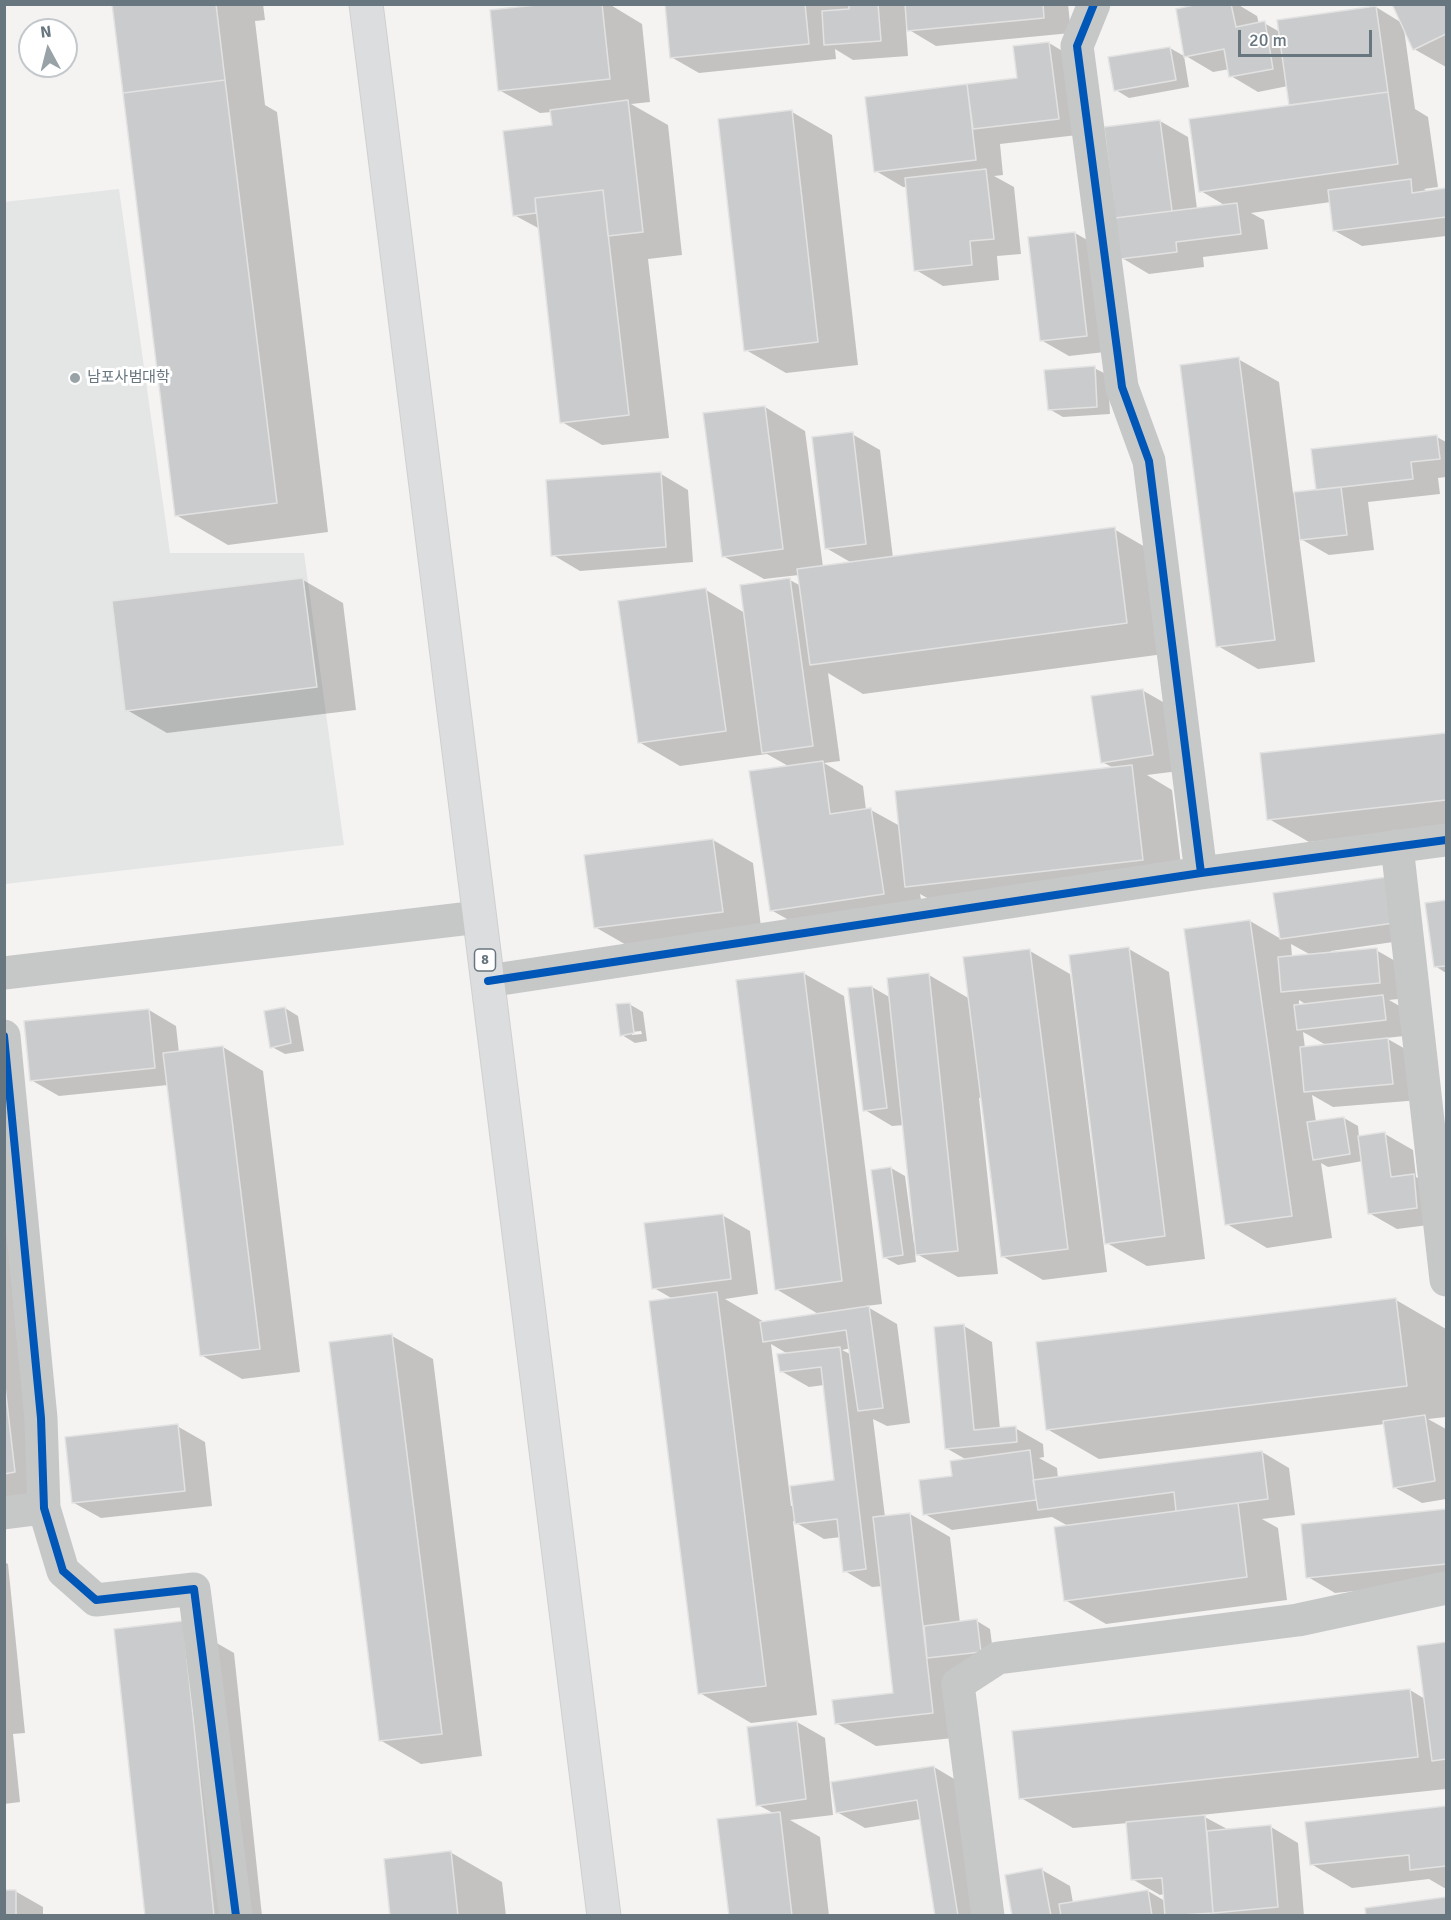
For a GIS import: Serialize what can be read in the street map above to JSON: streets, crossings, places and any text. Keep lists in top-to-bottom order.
{
  "streets": {
    "main road": ["8"]
  },
  "places": ["남포사범대학"],
  "scale_bar": "20 m",
  "north": "top"
}
